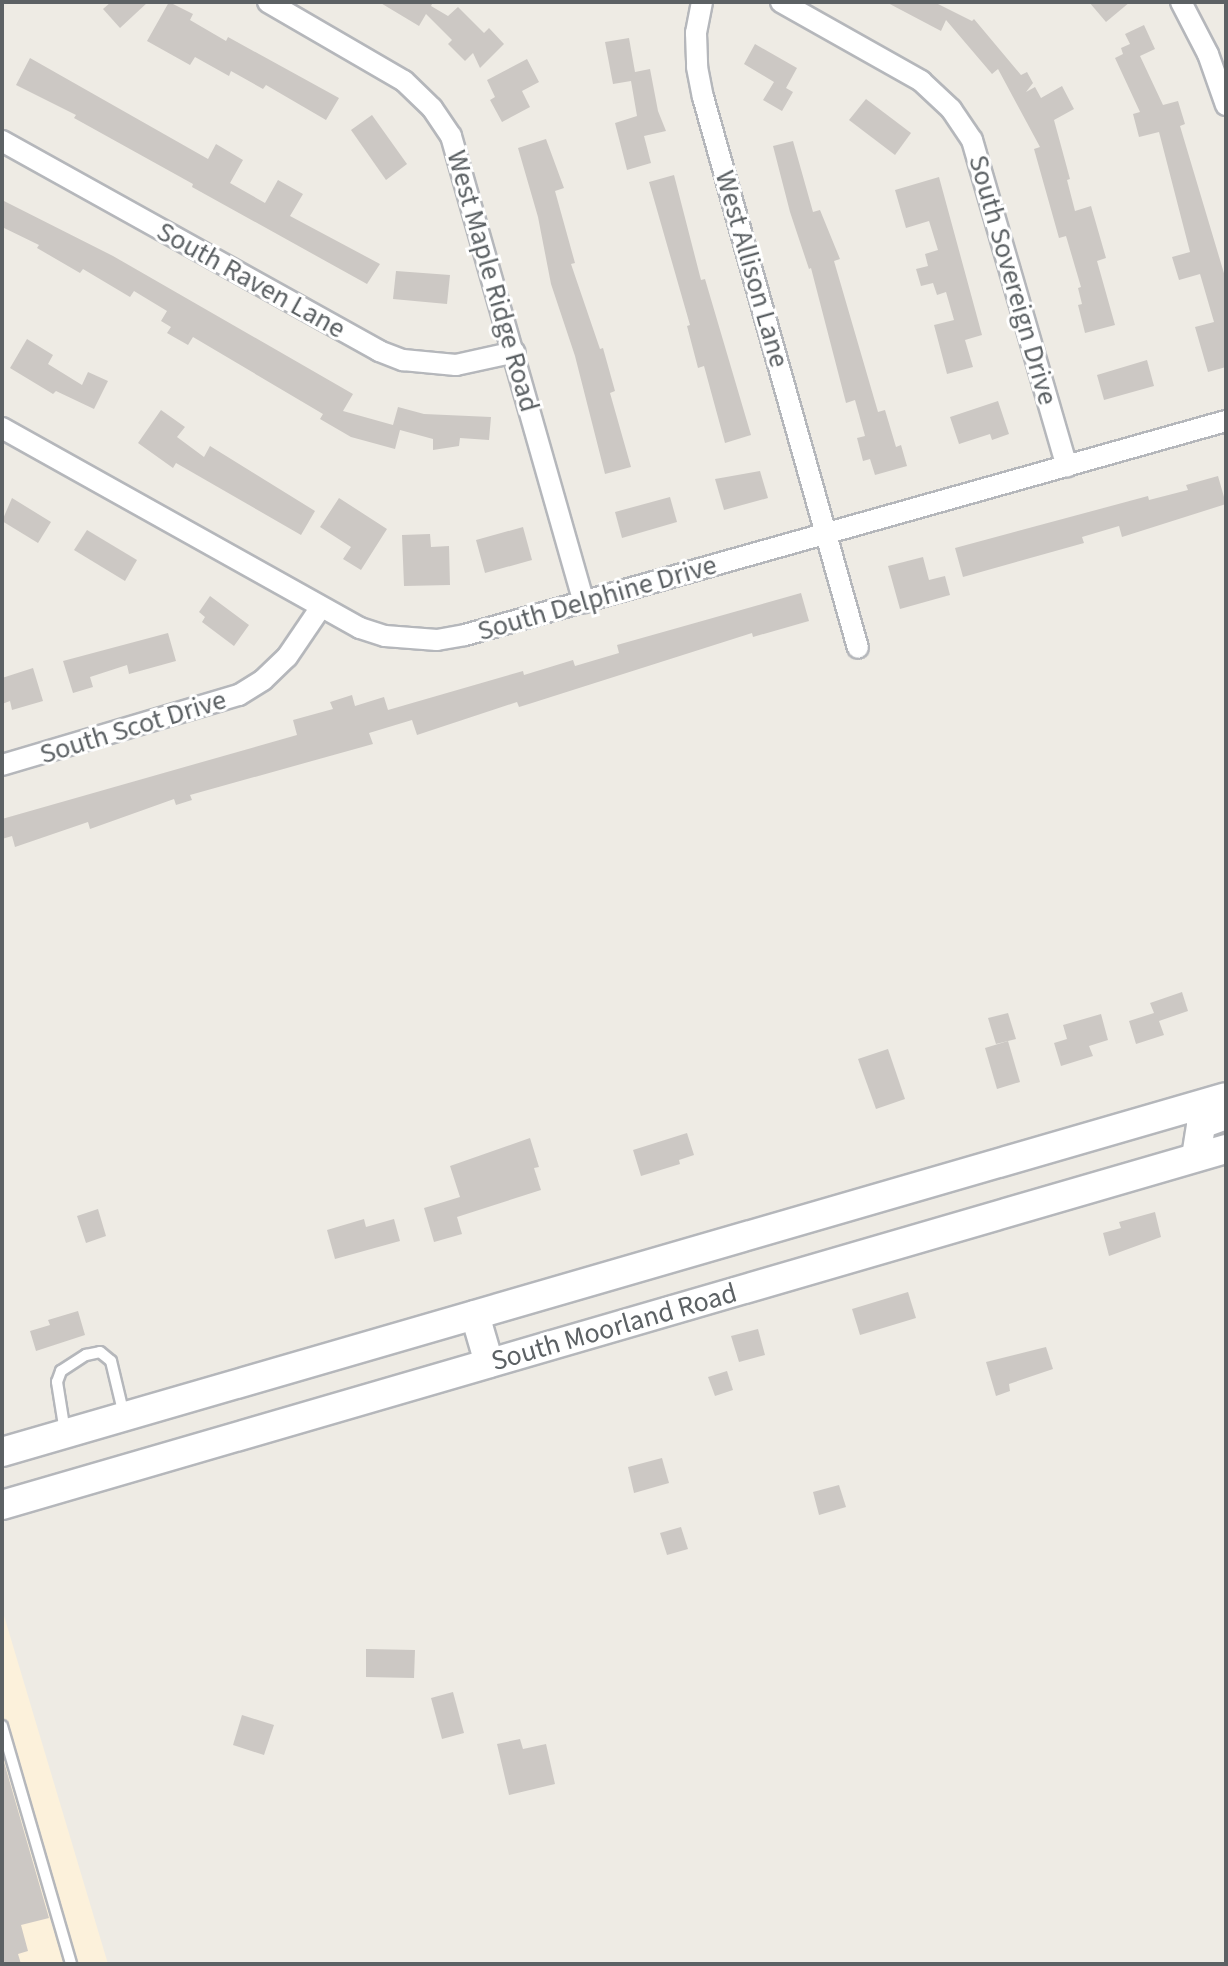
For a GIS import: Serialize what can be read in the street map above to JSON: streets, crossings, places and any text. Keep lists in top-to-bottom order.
{
  "streets": {
    "main road": ["South Moorland Road"],
    "street": [
      "West Allison Lane",
      "South Raven Lane",
      "South Sovereign Drive",
      "West Maple Ridge Road",
      "South Delphine Drive",
      "South Scot Drive"
    ]
  },
  "crossings": [
    ["West Allison Lane", "South Delphine Drive"],
    ["South Raven Lane", "West Maple Ridge Road"],
    ["South Sovereign Drive", "South Delphine Drive"],
    ["West Maple Ridge Road", "South Delphine Drive"],
    ["South Delphine Drive", "South Scot Drive"]
  ]
}
